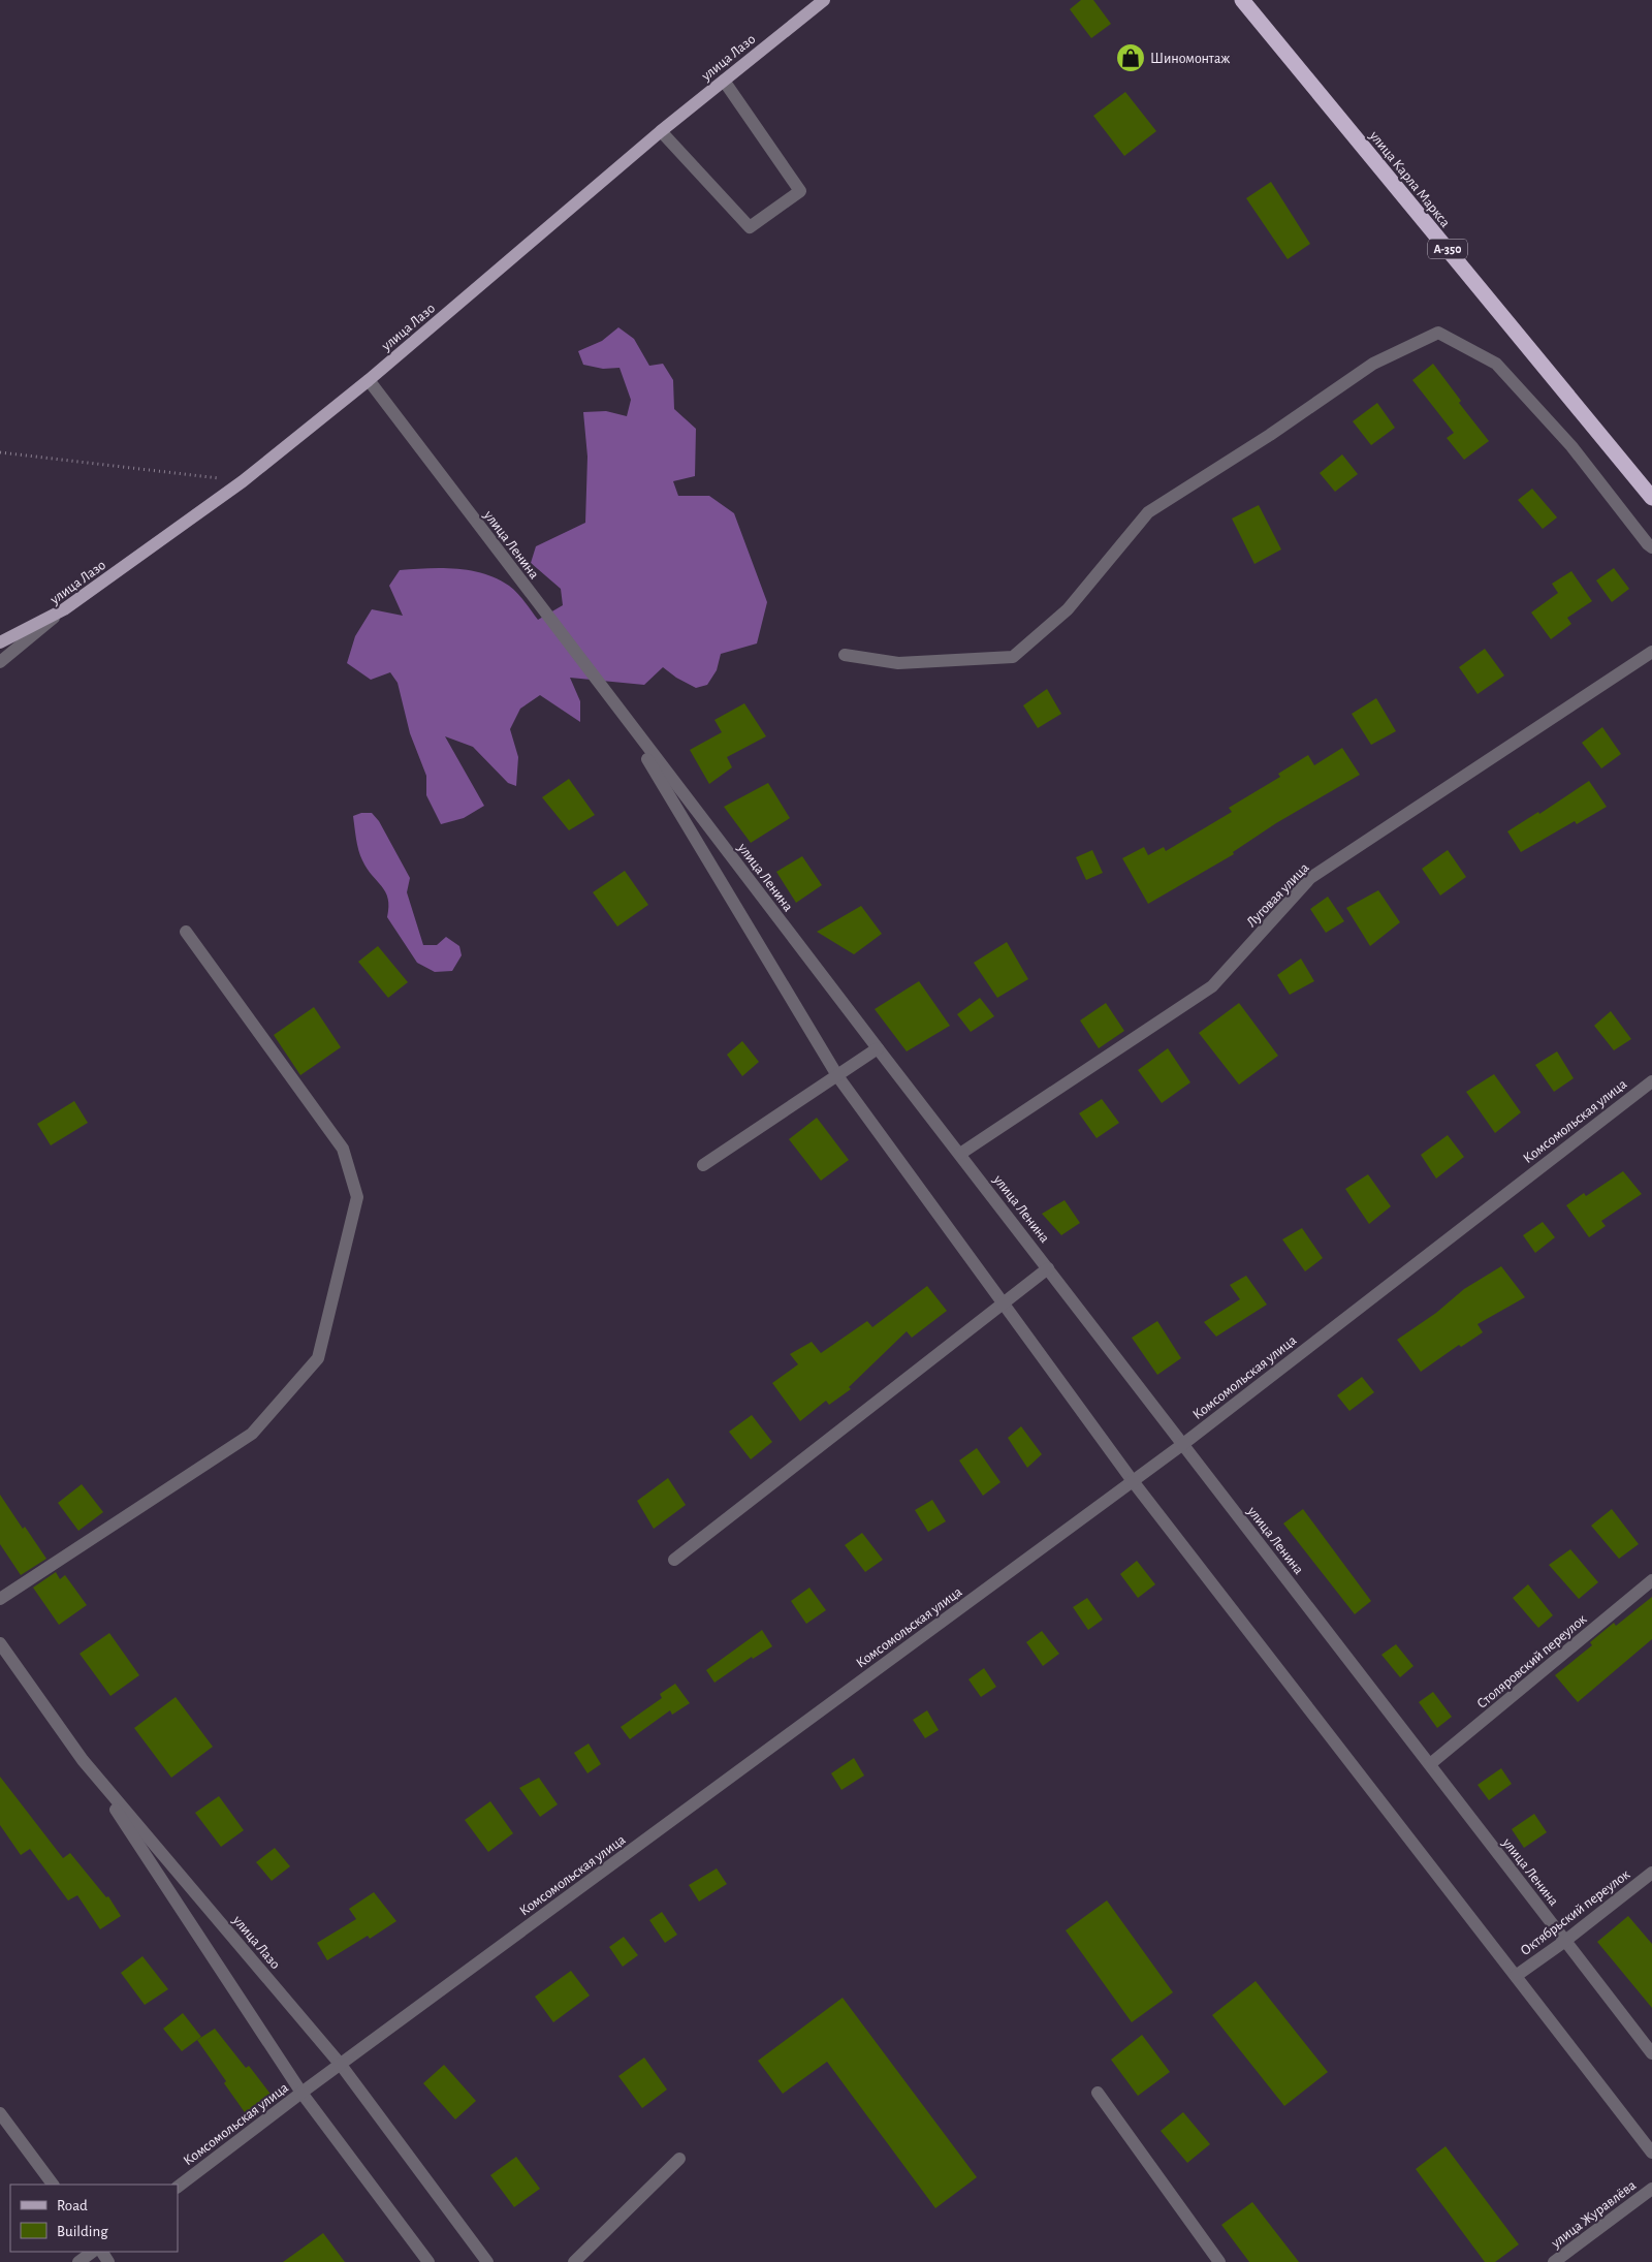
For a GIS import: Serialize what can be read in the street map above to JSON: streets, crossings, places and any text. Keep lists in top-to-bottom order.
{
  "streets": {
    "highway": ["улица Карла Маркса", "А-350"],
    "main road": ["улица Лазо"],
    "street": [
      "улица Ленина",
      "Луговая улица",
      "Комсомольская улица",
      "Столяровский переулок",
      "Октябрьский переулок",
      "улица Журавлёва"
    ]
  },
  "crossings": [
    ["улица Лазо", "улица Ленина"],
    ["улица Лазо", "Комсомольская улица"],
    ["улица Ленина", "Луговая улица"],
    ["улица Ленина", "Комсомольская улица"],
    ["улица Ленина", "Столяровский переулок"],
    ["улица Ленина", "Октябрьский переулок"]
  ],
  "places": {
    "shop": ["Шиномонтаж"]
  },
  "legend": ["Road", "Building"]
}
